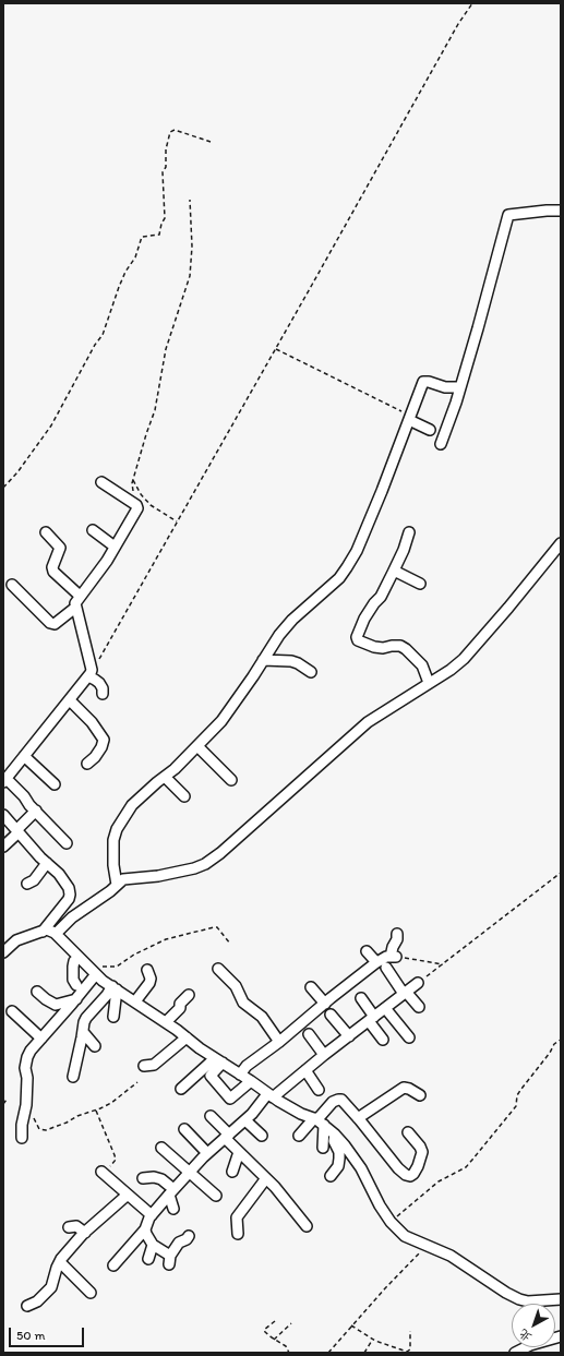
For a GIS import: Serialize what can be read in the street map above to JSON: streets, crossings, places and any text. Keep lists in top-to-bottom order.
{
  "scale_bar": "50 m",
  "north": "bottom left"
}
